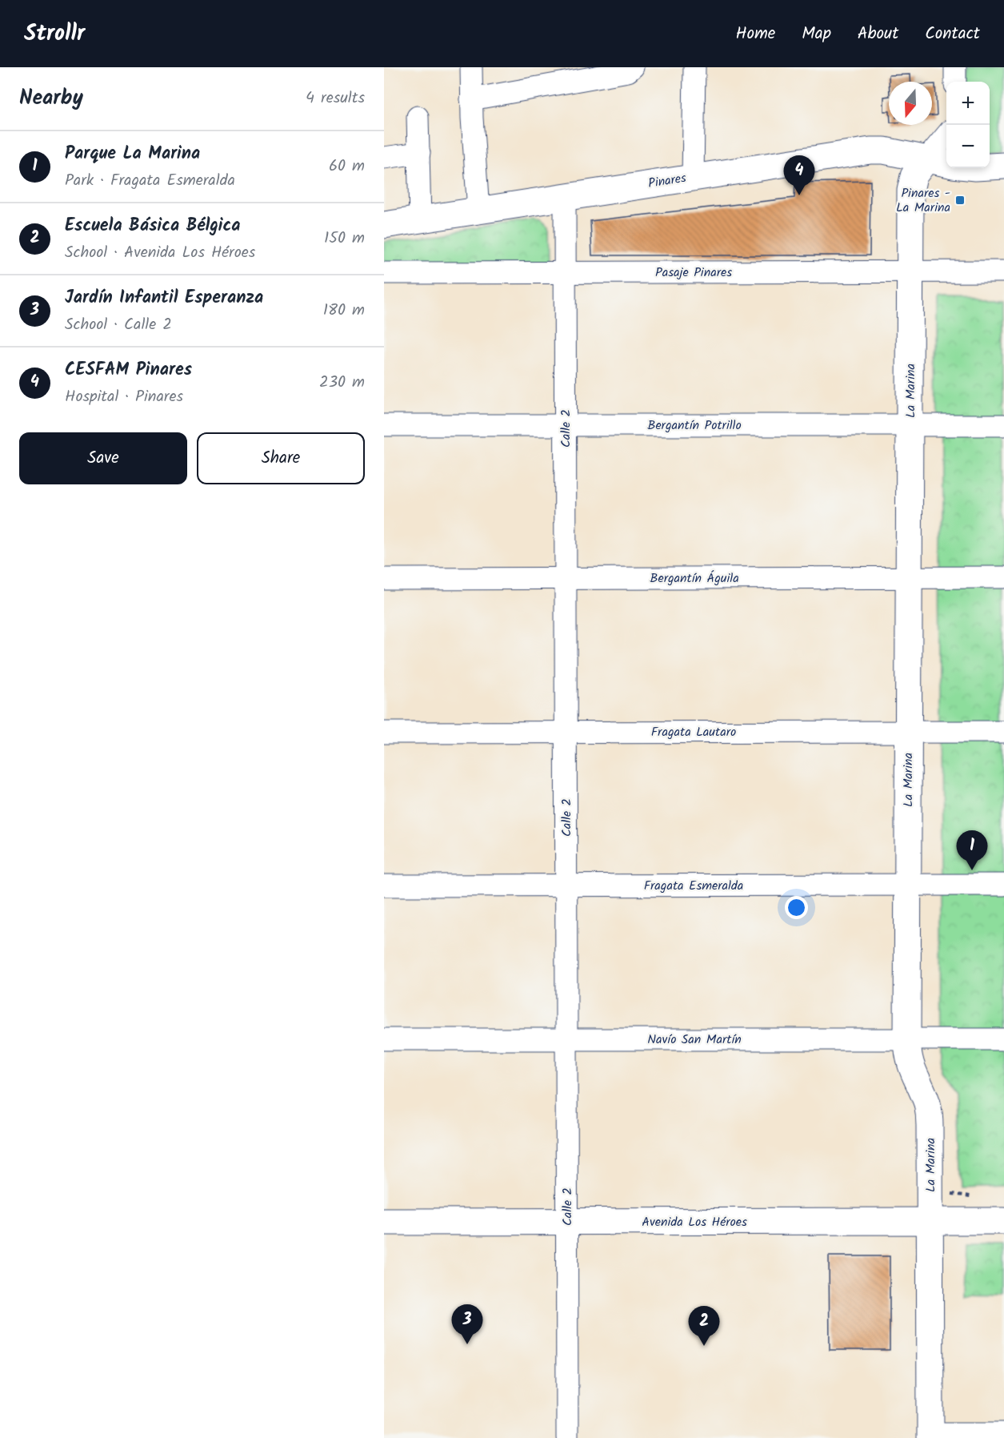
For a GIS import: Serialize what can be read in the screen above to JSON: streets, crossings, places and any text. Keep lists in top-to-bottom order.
{
  "streets": {
    "street": [
      "Pinares",
      "Pasaje Pinares",
      "La Marina",
      "Bergantín Potrillo",
      "Calle 2",
      "Bergantín Águila",
      "Fragata Lautaro",
      "Fragata Esmeralda",
      "Navío San Martín",
      "Avenida Los Héroes"
    ]
  },
  "crossings": [
    ["Pinares", "La Marina"],
    ["Pinares", "Calle 2"],
    ["Pasaje Pinares", "La Marina"],
    ["Pasaje Pinares", "Calle 2"],
    ["La Marina", "Bergantín Potrillo"],
    ["La Marina", "Bergantín Águila"],
    ["La Marina", "Fragata Lautaro"],
    ["La Marina", "Fragata Esmeralda"],
    ["La Marina", "Navío San Martín"],
    ["La Marina", "Avenida Los Héroes"],
    ["Bergantín Potrillo", "Calle 2"],
    ["Calle 2", "Bergantín Águila"],
    ["Calle 2", "Fragata Lautaro"],
    ["Calle 2", "Fragata Esmeralda"],
    ["Calle 2", "Navío San Martín"],
    ["Calle 2", "Avenida Los Héroes"]
  ],
  "places": {
    "transit": ["Pinares - La Marina"]
  },
  "north": "bottom",
  "page": {
    "header": "Strollr",
    "nav": [
      "Home",
      "Map",
      "About",
      "Contact"
    ],
    "heading": ["Nearby", "4 results"],
    "map_buttons": ["+", "−"],
    "list": [
      {
        "mark": "1",
        "name": "Parque La Marina",
        "note": "Park · Fragata Esmeralda",
        "value": "60 m"
      },
      {
        "mark": "2",
        "name": "Escuela Básica Bélgica",
        "note": "School · Avenida Los Héroes",
        "value": "150 m"
      },
      {
        "mark": "3",
        "name": "Jardín Infantil Esperanza",
        "note": "School · Calle 2",
        "value": "180 m"
      },
      {
        "mark": "4",
        "name": "CESFAM Pinares",
        "note": "Hospital · Pinares",
        "value": "230 m"
      }
    ],
    "pins": [
      "4",
      "1",
      "3",
      "2"
    ],
    "buttons": ["Save", "Share"]
  }
}
